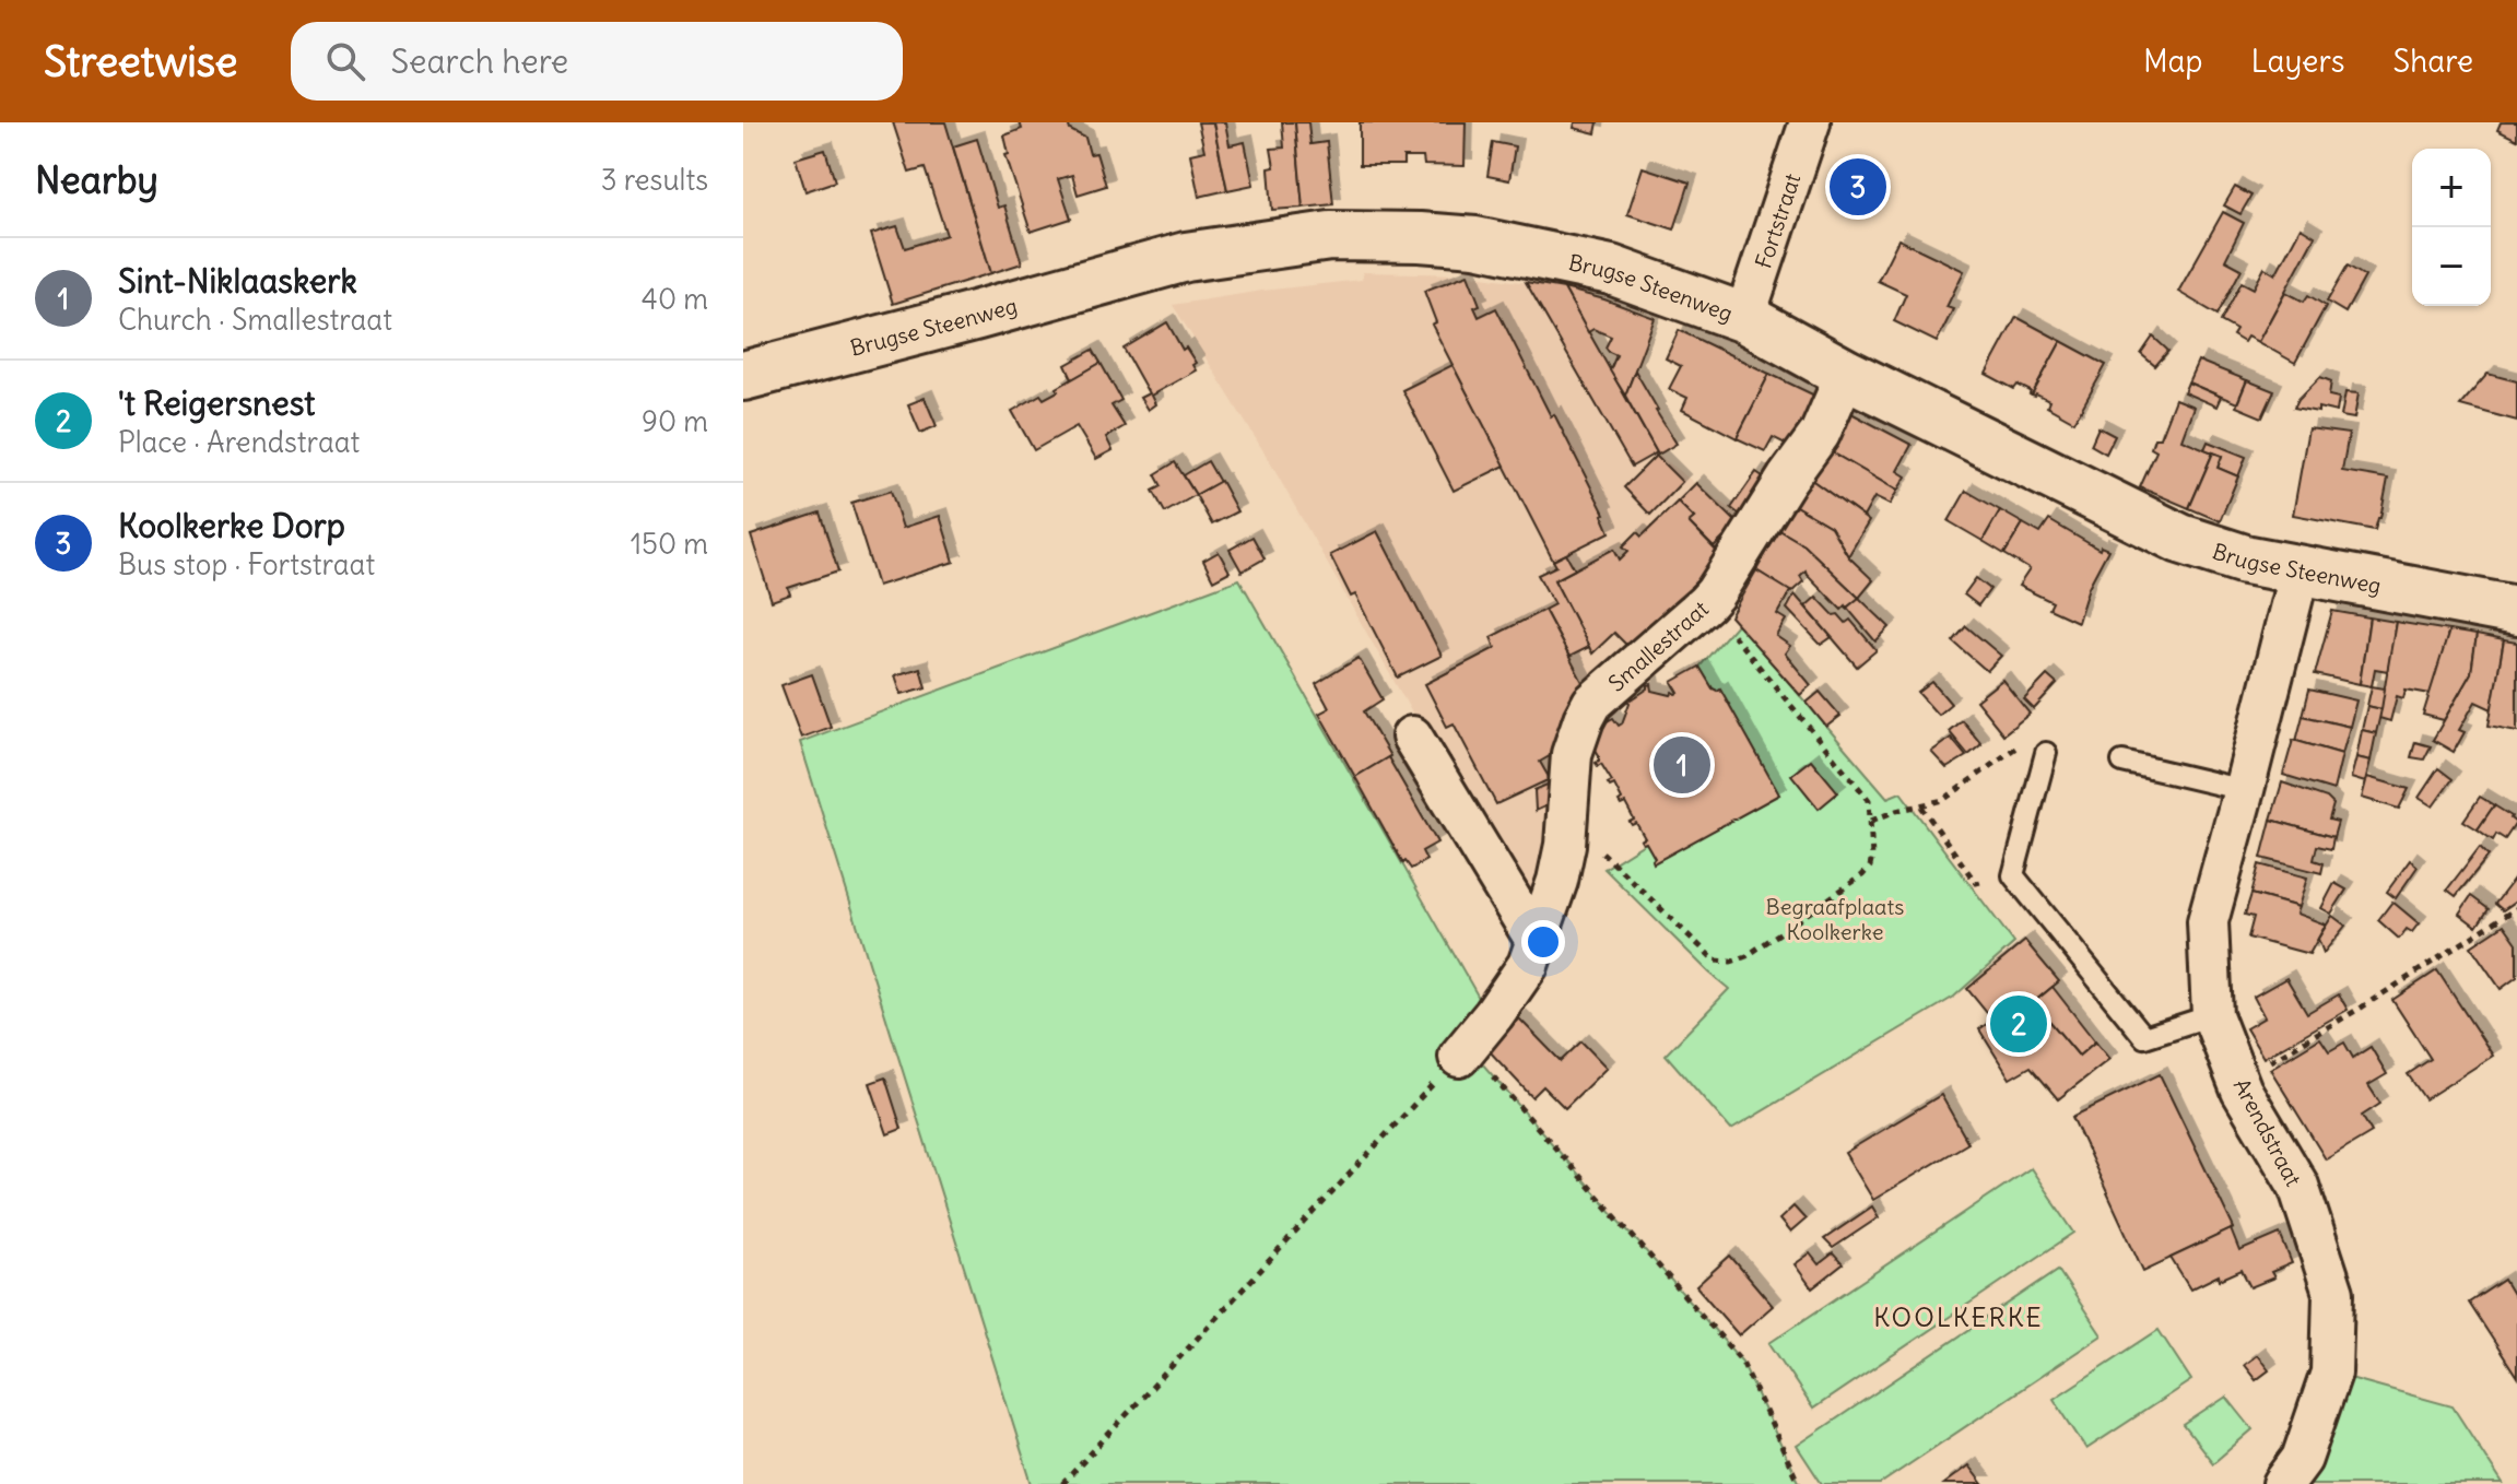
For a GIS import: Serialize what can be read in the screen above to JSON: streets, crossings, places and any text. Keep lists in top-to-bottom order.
{
  "streets": {
    "main road": ["Brugse Steenweg"],
    "street": ["Fortstraat", "Smallestraat", "Arendstraat"]
  },
  "crossings": [
    ["Fortstraat", "Brugse Steenweg"],
    ["Brugse Steenweg", "Smallestraat"],
    ["Brugse Steenweg", "Arendstraat"]
  ],
  "districts": ["KOOLKERKE"],
  "parks": ["Begraafplaats Koolkerke"],
  "page": {
    "header": "Streetwise",
    "search": "Search here",
    "nav": ["Map", "Layers", "Share"],
    "heading": ["Nearby", "3 results"],
    "map_buttons": ["+", "−"],
    "pins": ["3", "1", "2"],
    "list": [
      {
        "mark": "1",
        "name": "Sint-Niklaaskerk",
        "note": "Church · Smallestraat",
        "value": "40 m"
      },
      {
        "mark": "2",
        "name": "'t Reigersnest",
        "note": "Place · Arendstraat",
        "value": "90 m"
      },
      {
        "mark": "3",
        "name": "Koolkerke Dorp",
        "note": "Bus stop · Fortstraat",
        "value": "150 m"
      }
    ]
  }
}
